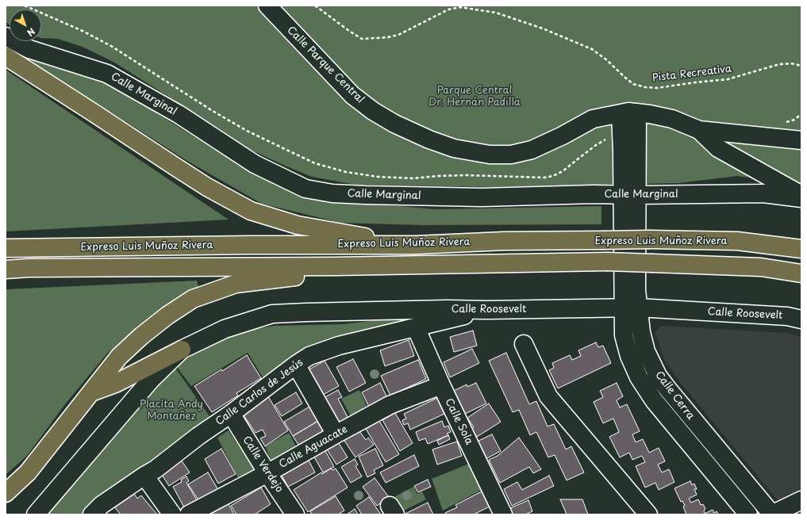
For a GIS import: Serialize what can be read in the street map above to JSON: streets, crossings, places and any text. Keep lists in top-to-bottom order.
{
  "streets": {
    "highway": ["Expreso Luis Muñoz Rivera"],
    "street": [
      "Calle Parque Central",
      "Calle Marginal",
      "Calle Roosevelt",
      "Calle Carlos de Jesús",
      "Calle Cerra",
      "Calle Sola",
      "Calle Aguacate",
      "Calle Verdejo"
    ],
    "path": ["Pista Recreativa"]
  },
  "crossings": [
    ["Calle Marginal", "Calle Cerra"],
    ["Calle Roosevelt", "Calle Carlos de Jesús"],
    ["Calle Roosevelt", "Calle Cerra"],
    ["Calle Carlos de Jesús", "Calle Sola"],
    ["Calle Carlos de Jesús", "Calle Verdejo"],
    ["Calle Sola", "Calle Aguacate"],
    ["Calle Aguacate", "Calle Verdejo"]
  ],
  "parks": ["Parque Central Dr. Hernán Padilla", "Placita Andy Montañez"],
  "north": "bottom right"
}
